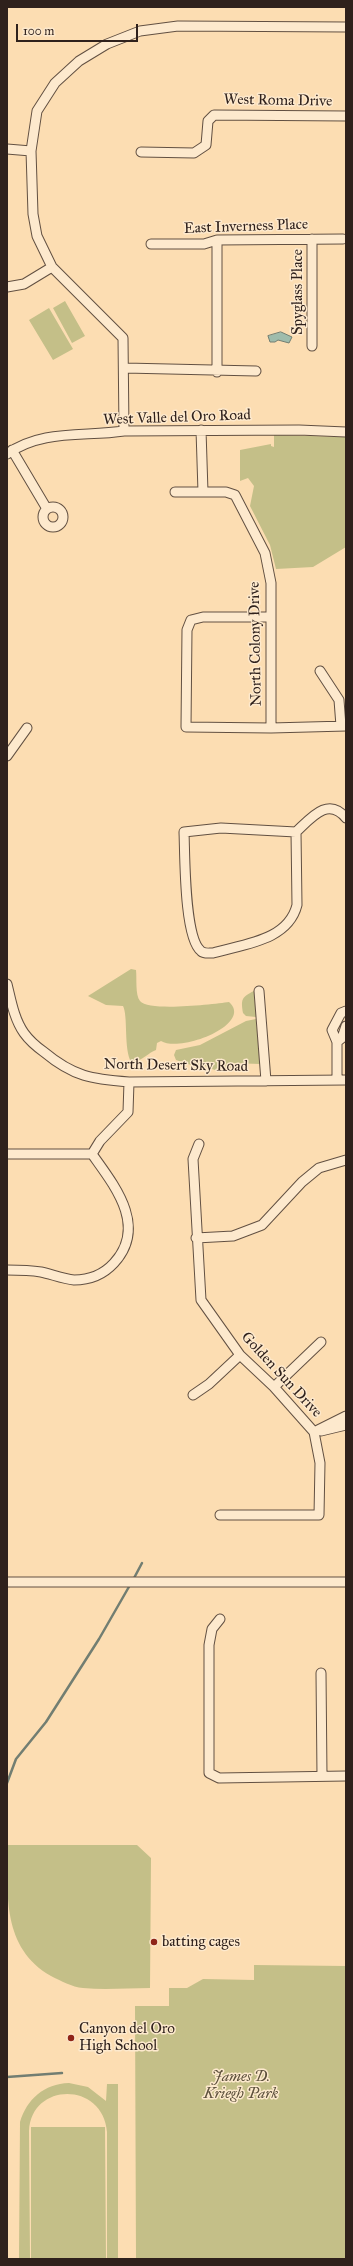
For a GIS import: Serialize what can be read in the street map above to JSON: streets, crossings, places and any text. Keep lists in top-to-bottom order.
{
  "streets": {
    "street": [
      "West Roma Drive",
      "East Inverness Place",
      "Spyglass Place",
      "West Valle del Oro Road",
      "North Colony Drive",
      "North Desert Sky Road",
      "Golden Sun Drive"
    ]
  },
  "crossings": [
    ["East Inverness Place", "Spyglass Place"]
  ],
  "parks": ["James D. Kriegh Park"],
  "places": ["batting cages", "Canyon del Oro High School"],
  "scale_bar": "100 m"
}
